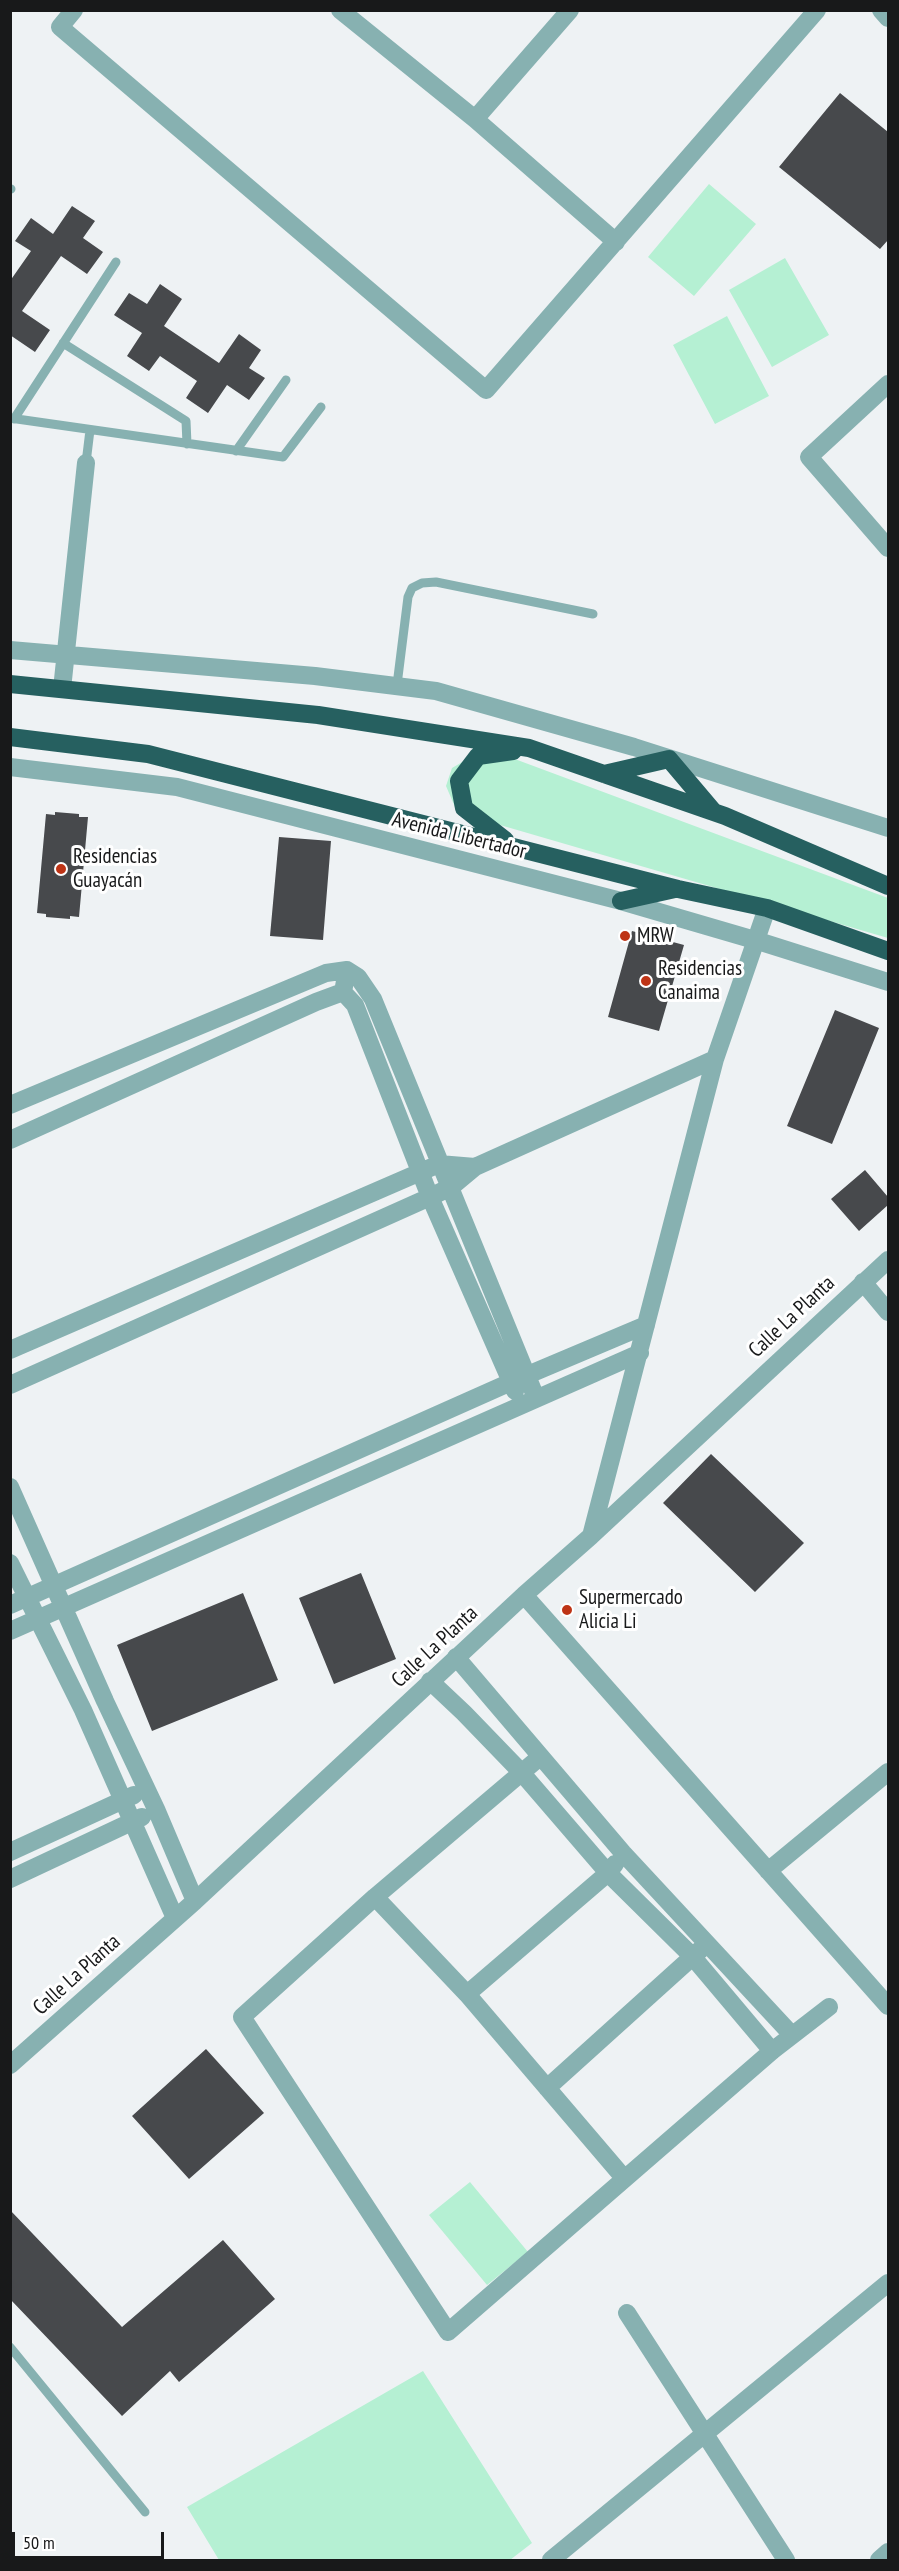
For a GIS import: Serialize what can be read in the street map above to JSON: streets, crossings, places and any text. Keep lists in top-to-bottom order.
{
  "streets": {
    "highway": ["Avenida Libertador"],
    "street": ["Calle La Planta"]
  },
  "places": [
    "Residencias Guayacán",
    "MRW",
    "Residencias Canaima",
    "Supermercado Alicia Li"
  ],
  "scale_bar": "50 m"
}
